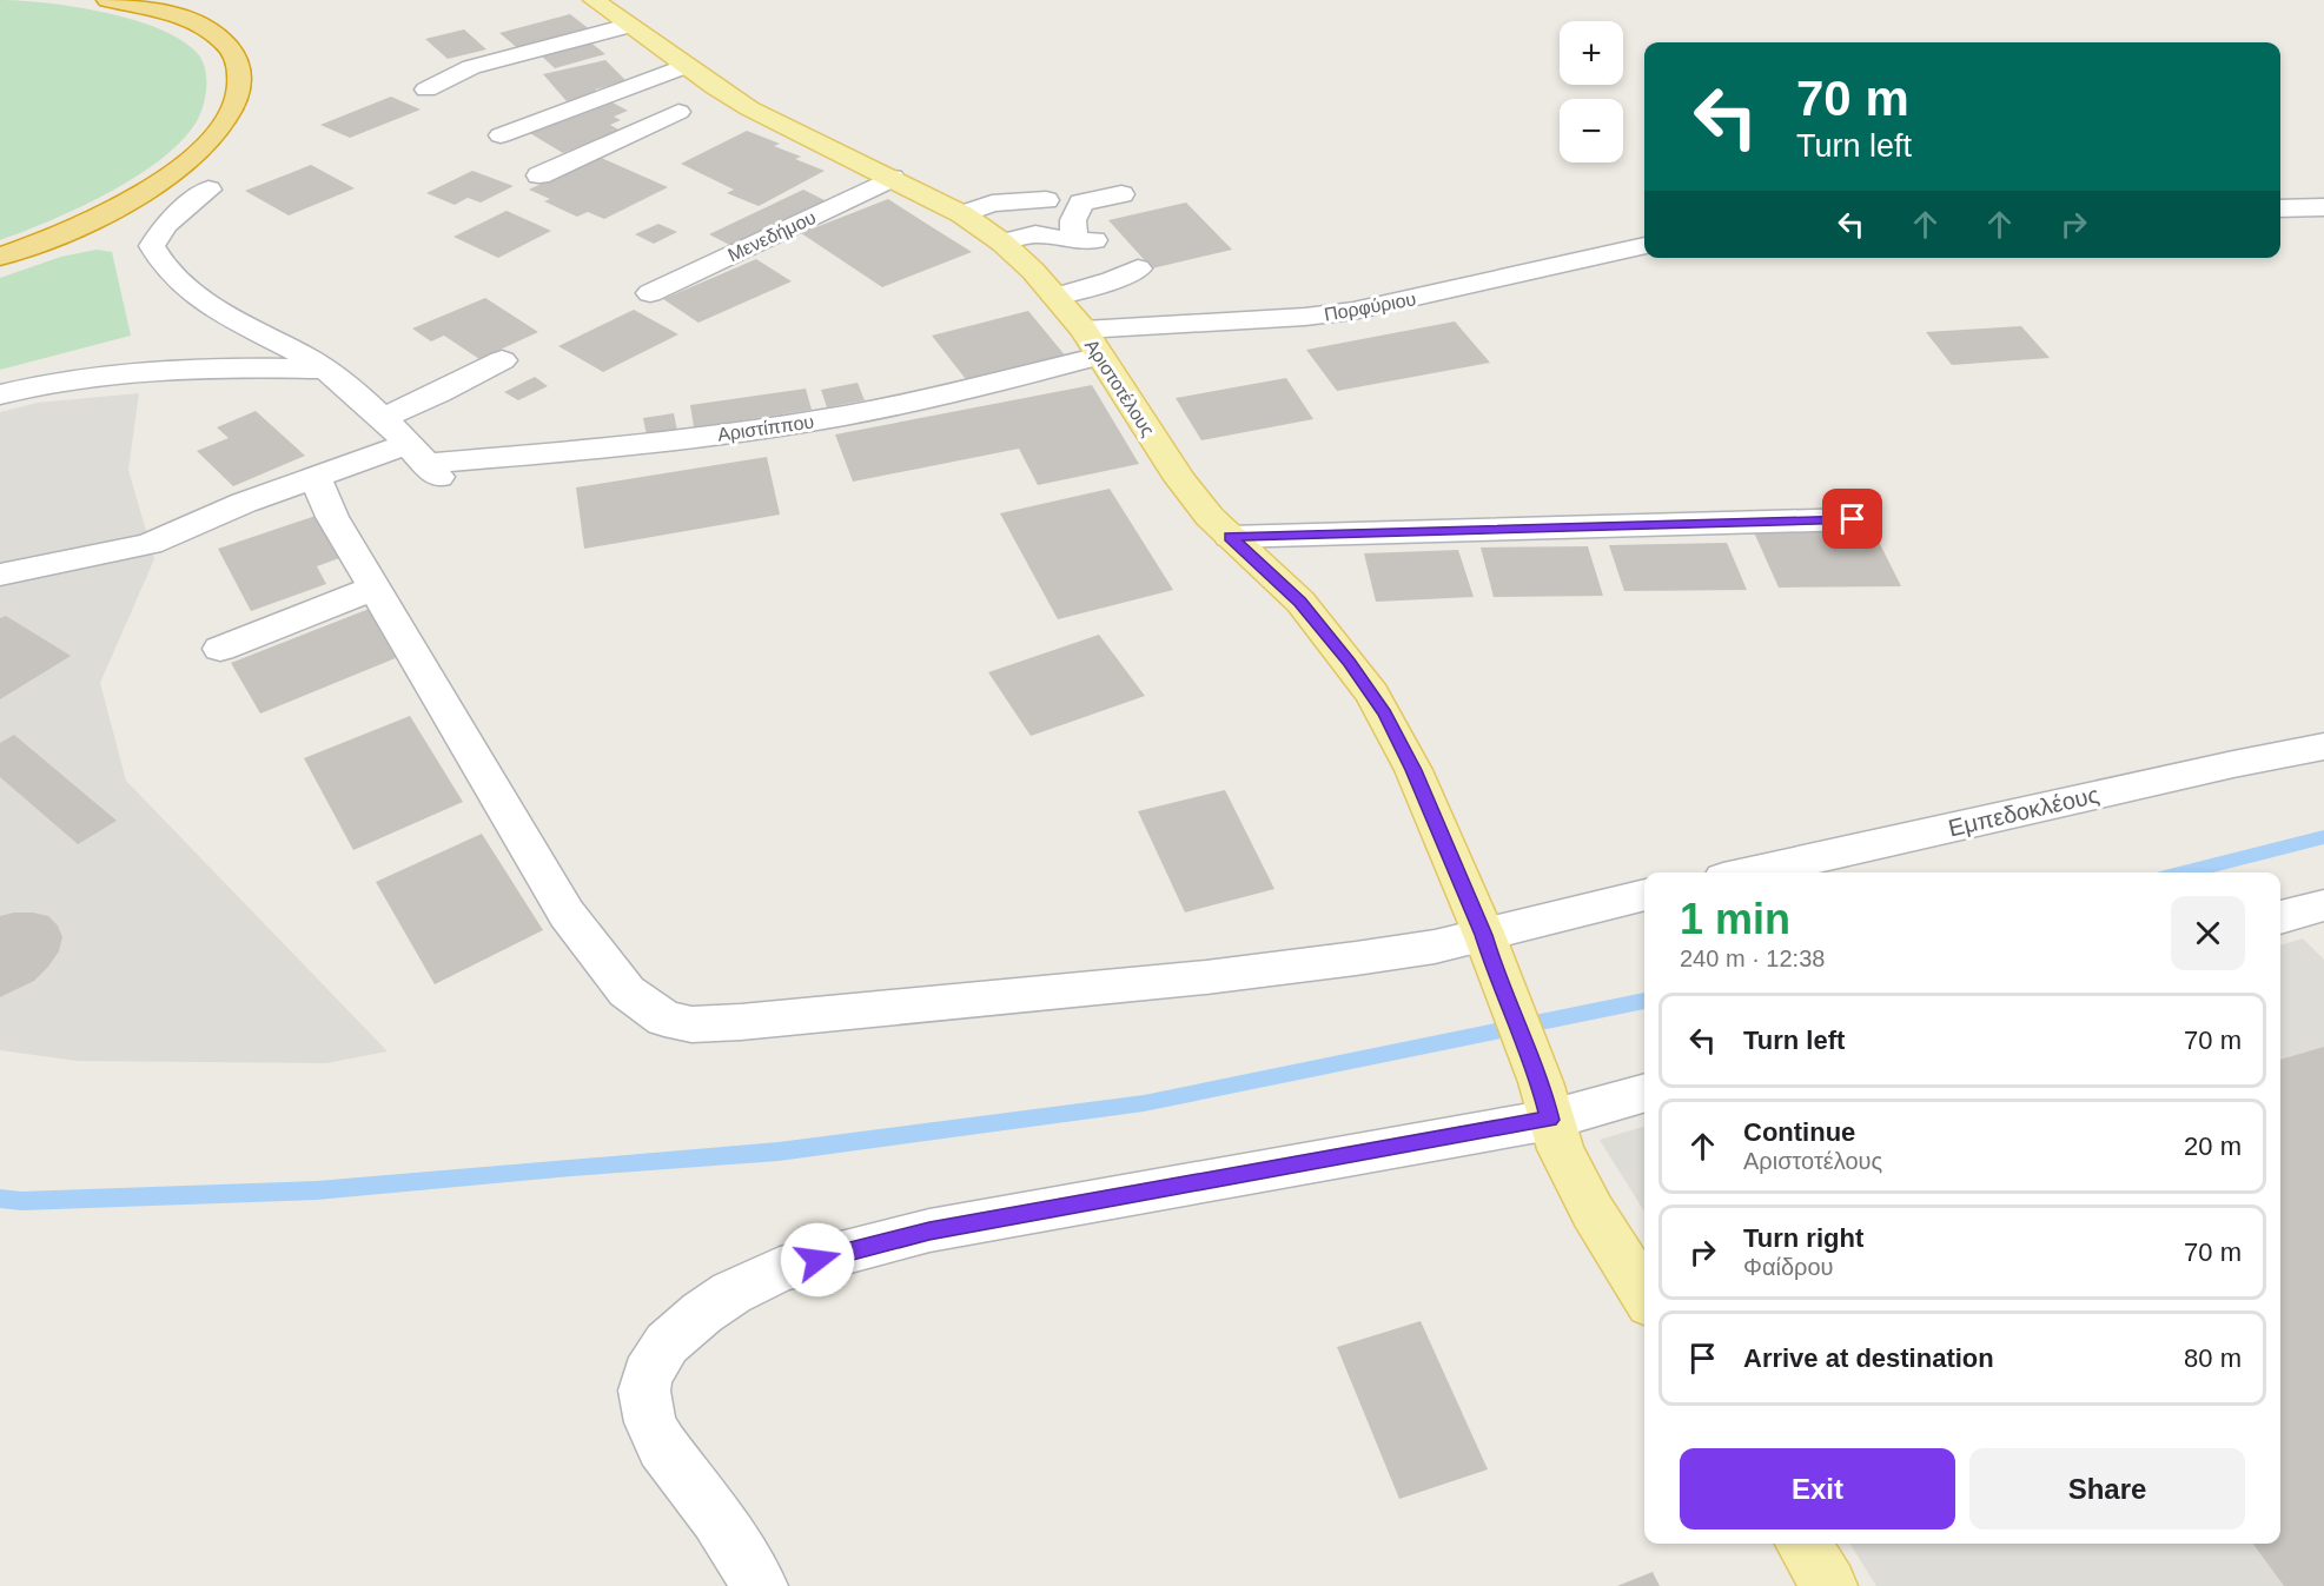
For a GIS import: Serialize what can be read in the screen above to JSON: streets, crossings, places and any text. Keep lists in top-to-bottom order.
{
  "streets": {
    "main road": ["Αριστοτέλους"],
    "street": [
      "Μενεδήμου",
      "Πορφύριου",
      "Αριστίππου",
      "Εμπεδοκλέους"
    ]
  },
  "crossings": [
    ["Μενεδήμου", "Αριστοτέλους"],
    ["Πορφύριου", "Αριστοτέλους"],
    ["Αριστοτέλους", "Αριστίππου"]
  ],
  "page": {
    "map_buttons": ["+", "−"],
    "turn": ["70 m", "Turn left"],
    "heading": ["1 min", "240 m · 12:38"],
    "list": [
      {
        "name": "Turn left",
        "value": "70 m"
      },
      {
        "name": "Continue",
        "note": "Αριστοτέλους",
        "value": "20 m"
      },
      {
        "name": "Turn right",
        "note": "Φαίδρου",
        "value": "70 m"
      },
      {
        "name": "Arrive at destination",
        "value": "80 m"
      }
    ],
    "buttons": ["Exit", "Share"]
  }
}
